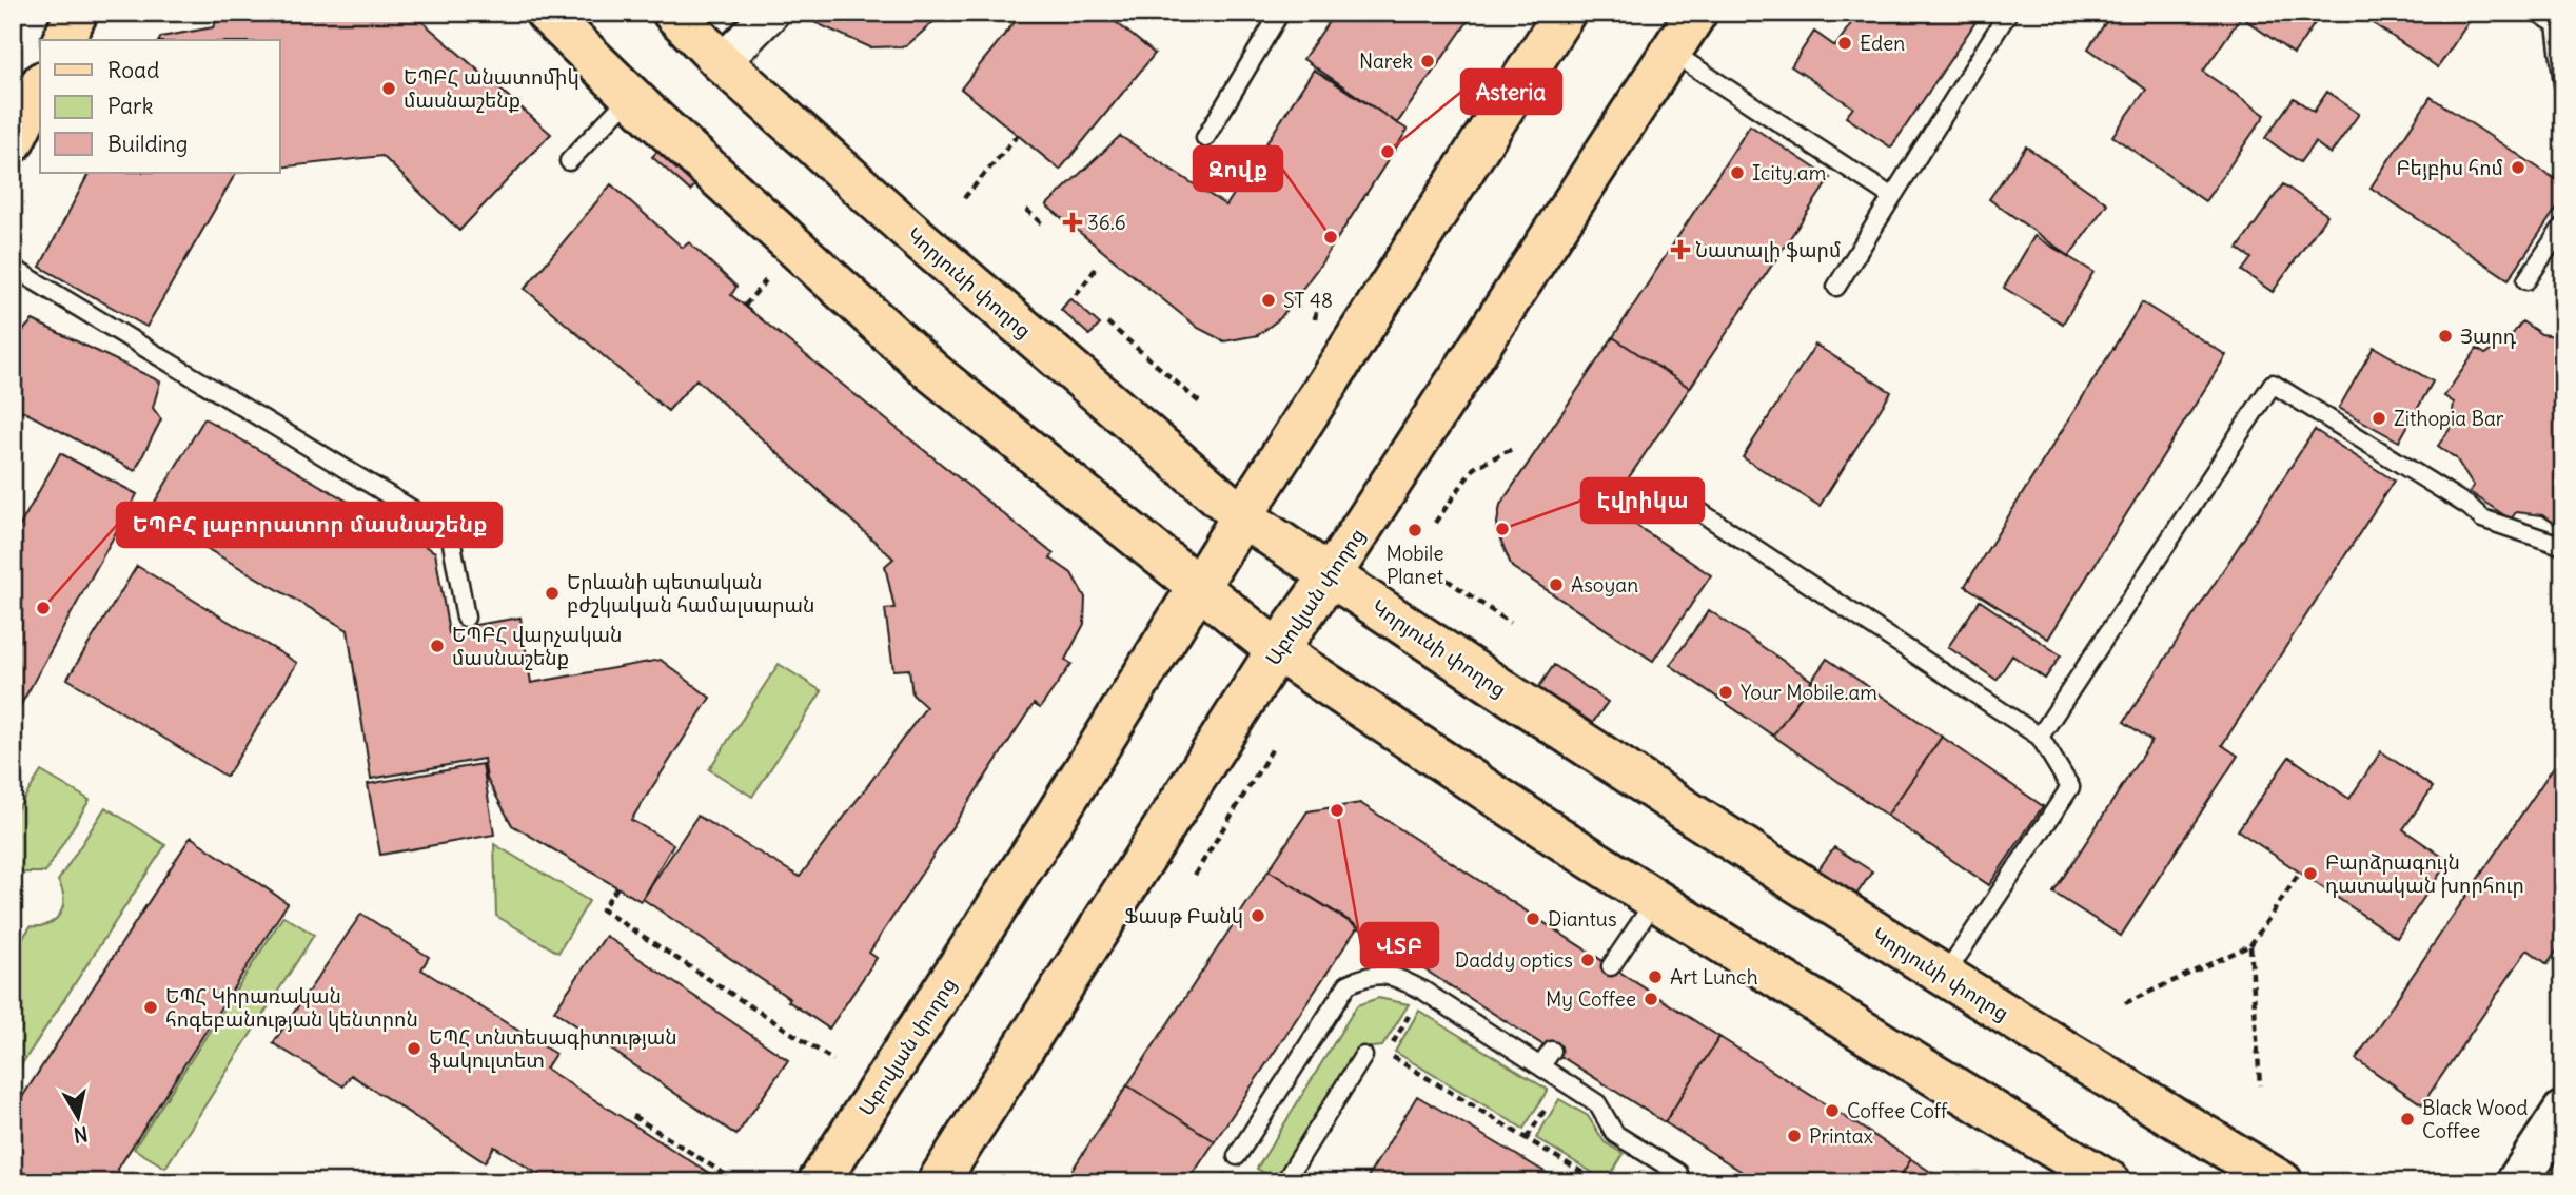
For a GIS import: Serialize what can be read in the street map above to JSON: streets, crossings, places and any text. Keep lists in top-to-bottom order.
{
  "streets": {
    "main road": ["Կորյունի փողոց", "Աբովյան փողոց"]
  },
  "crossings": [
    ["Կորյունի փողոց", "Աբովյան փողոց"]
  ],
  "places": {
    "other": [
      "Eden",
      "Narek",
      "ԵՊԲՀ անատոմիկ մասնաշենք",
      "Asteria",
      "Բեյբիս հոմ",
      "Icity.am",
      "Զովք",
      "ST 48",
      "Յարդ",
      "Zithopia Bar",
      "Էվրիկա",
      "Mobile Planet",
      "Asoyan",
      "Երևանի պետական բժշկական համալսարան",
      "ԵՊԲՀ լաբորատոր մասնաշենք",
      "ԵՊԲՀ վարչական մասնաշենք",
      "Your Mobile.am",
      "ՎՏԲ",
      "Բարձրագույն դատական խորհուր",
      "Ֆասթ Բանկ",
      "Diantus",
      "Daddy optics",
      "Art Lunch",
      "My Coffee",
      "ԵՊՀ Կիրառական հոգեբանության կենտրոն",
      "ԵՊՀ տնտեսագիտության ֆակուլտետ",
      "Coffee Coff",
      "Black Wood Coffee",
      "Printax"
    ],
    "health": ["36.6", "Նատալի ֆարմ"]
  },
  "legend": ["Road", "Park", "Building"],
  "north": "bottom"
}
